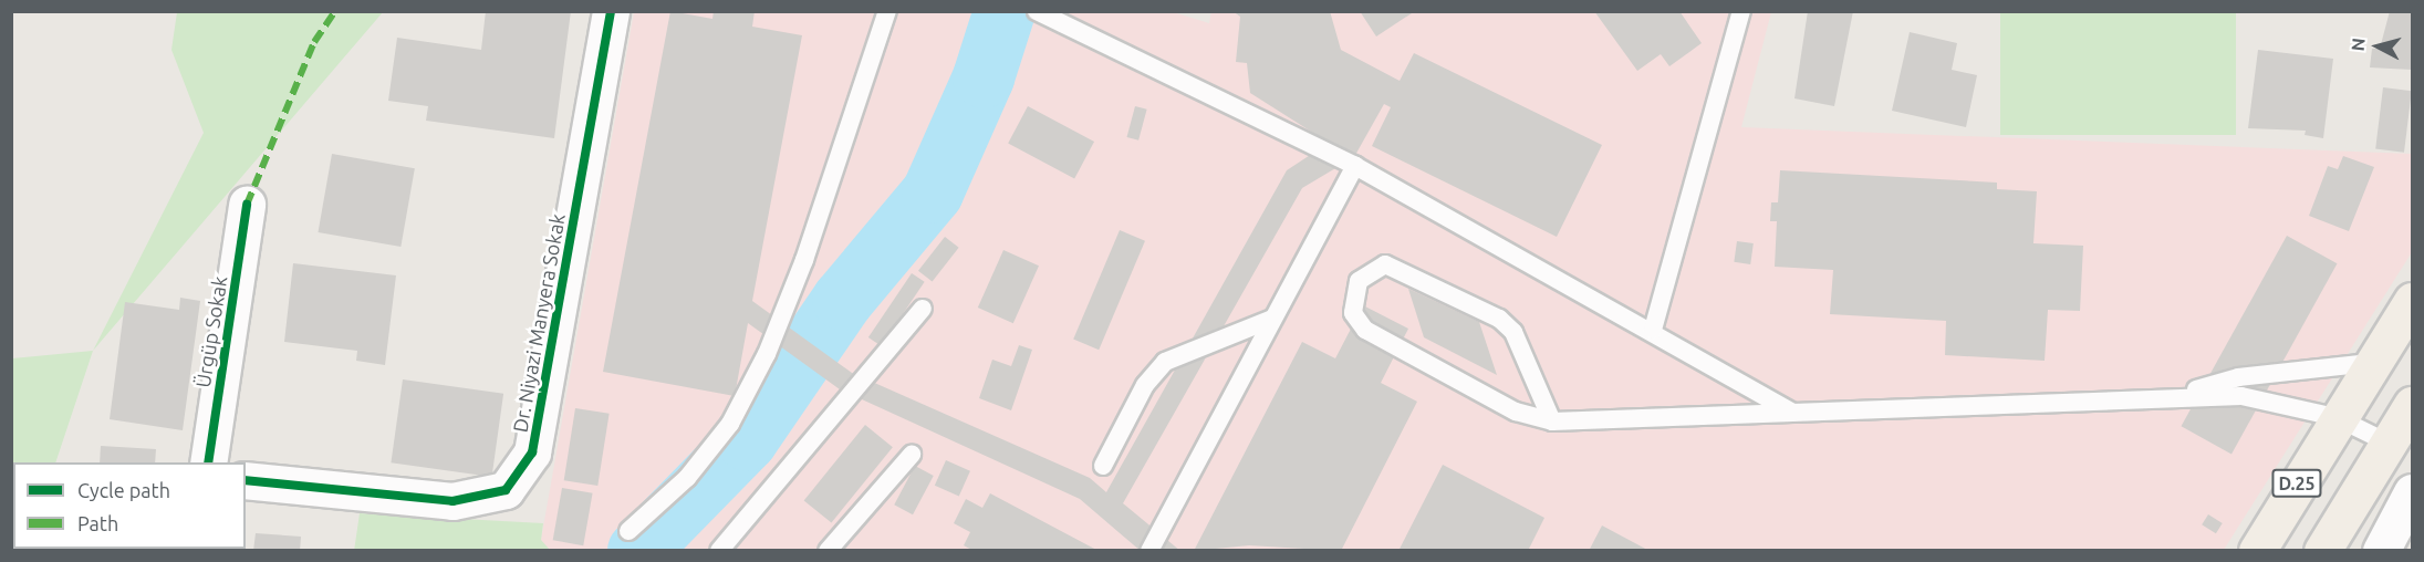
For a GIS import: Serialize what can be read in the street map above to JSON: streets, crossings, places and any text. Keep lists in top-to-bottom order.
{
  "streets": {
    "main road": ["D.25"],
    "street": ["Dr. Niyazi Manyera Sokak", "Ürgüp Sokak"]
  },
  "legend": ["Cycle path", "Path"],
  "north": "left"
}
